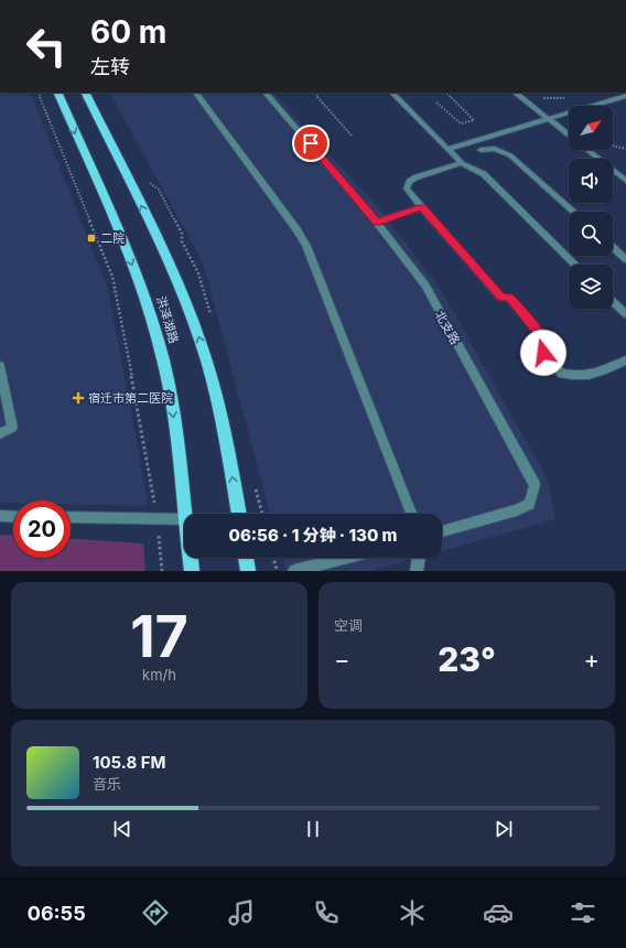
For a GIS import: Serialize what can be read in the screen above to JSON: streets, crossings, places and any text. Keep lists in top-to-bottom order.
{
  "streets": {
    "main road": ["洪泽湖路"],
    "street": ["北支路"]
  },
  "places": {
    "transit": ["二院"],
    "health": ["宿迁市第二医院"]
  },
  "north": "top right",
  "page": {
    "turn": ["60 m", "左转"],
    "limit": "20",
    "trip": "06:56 · 1 分钟 · 130 m",
    "tile": [
      ["17", "km/h"],
      "空调"
    ],
    "heat": ["−", "23°", "+"],
    "song": ["105.8 FM", "音乐"],
    "tabs": "06:55"
  }
}
